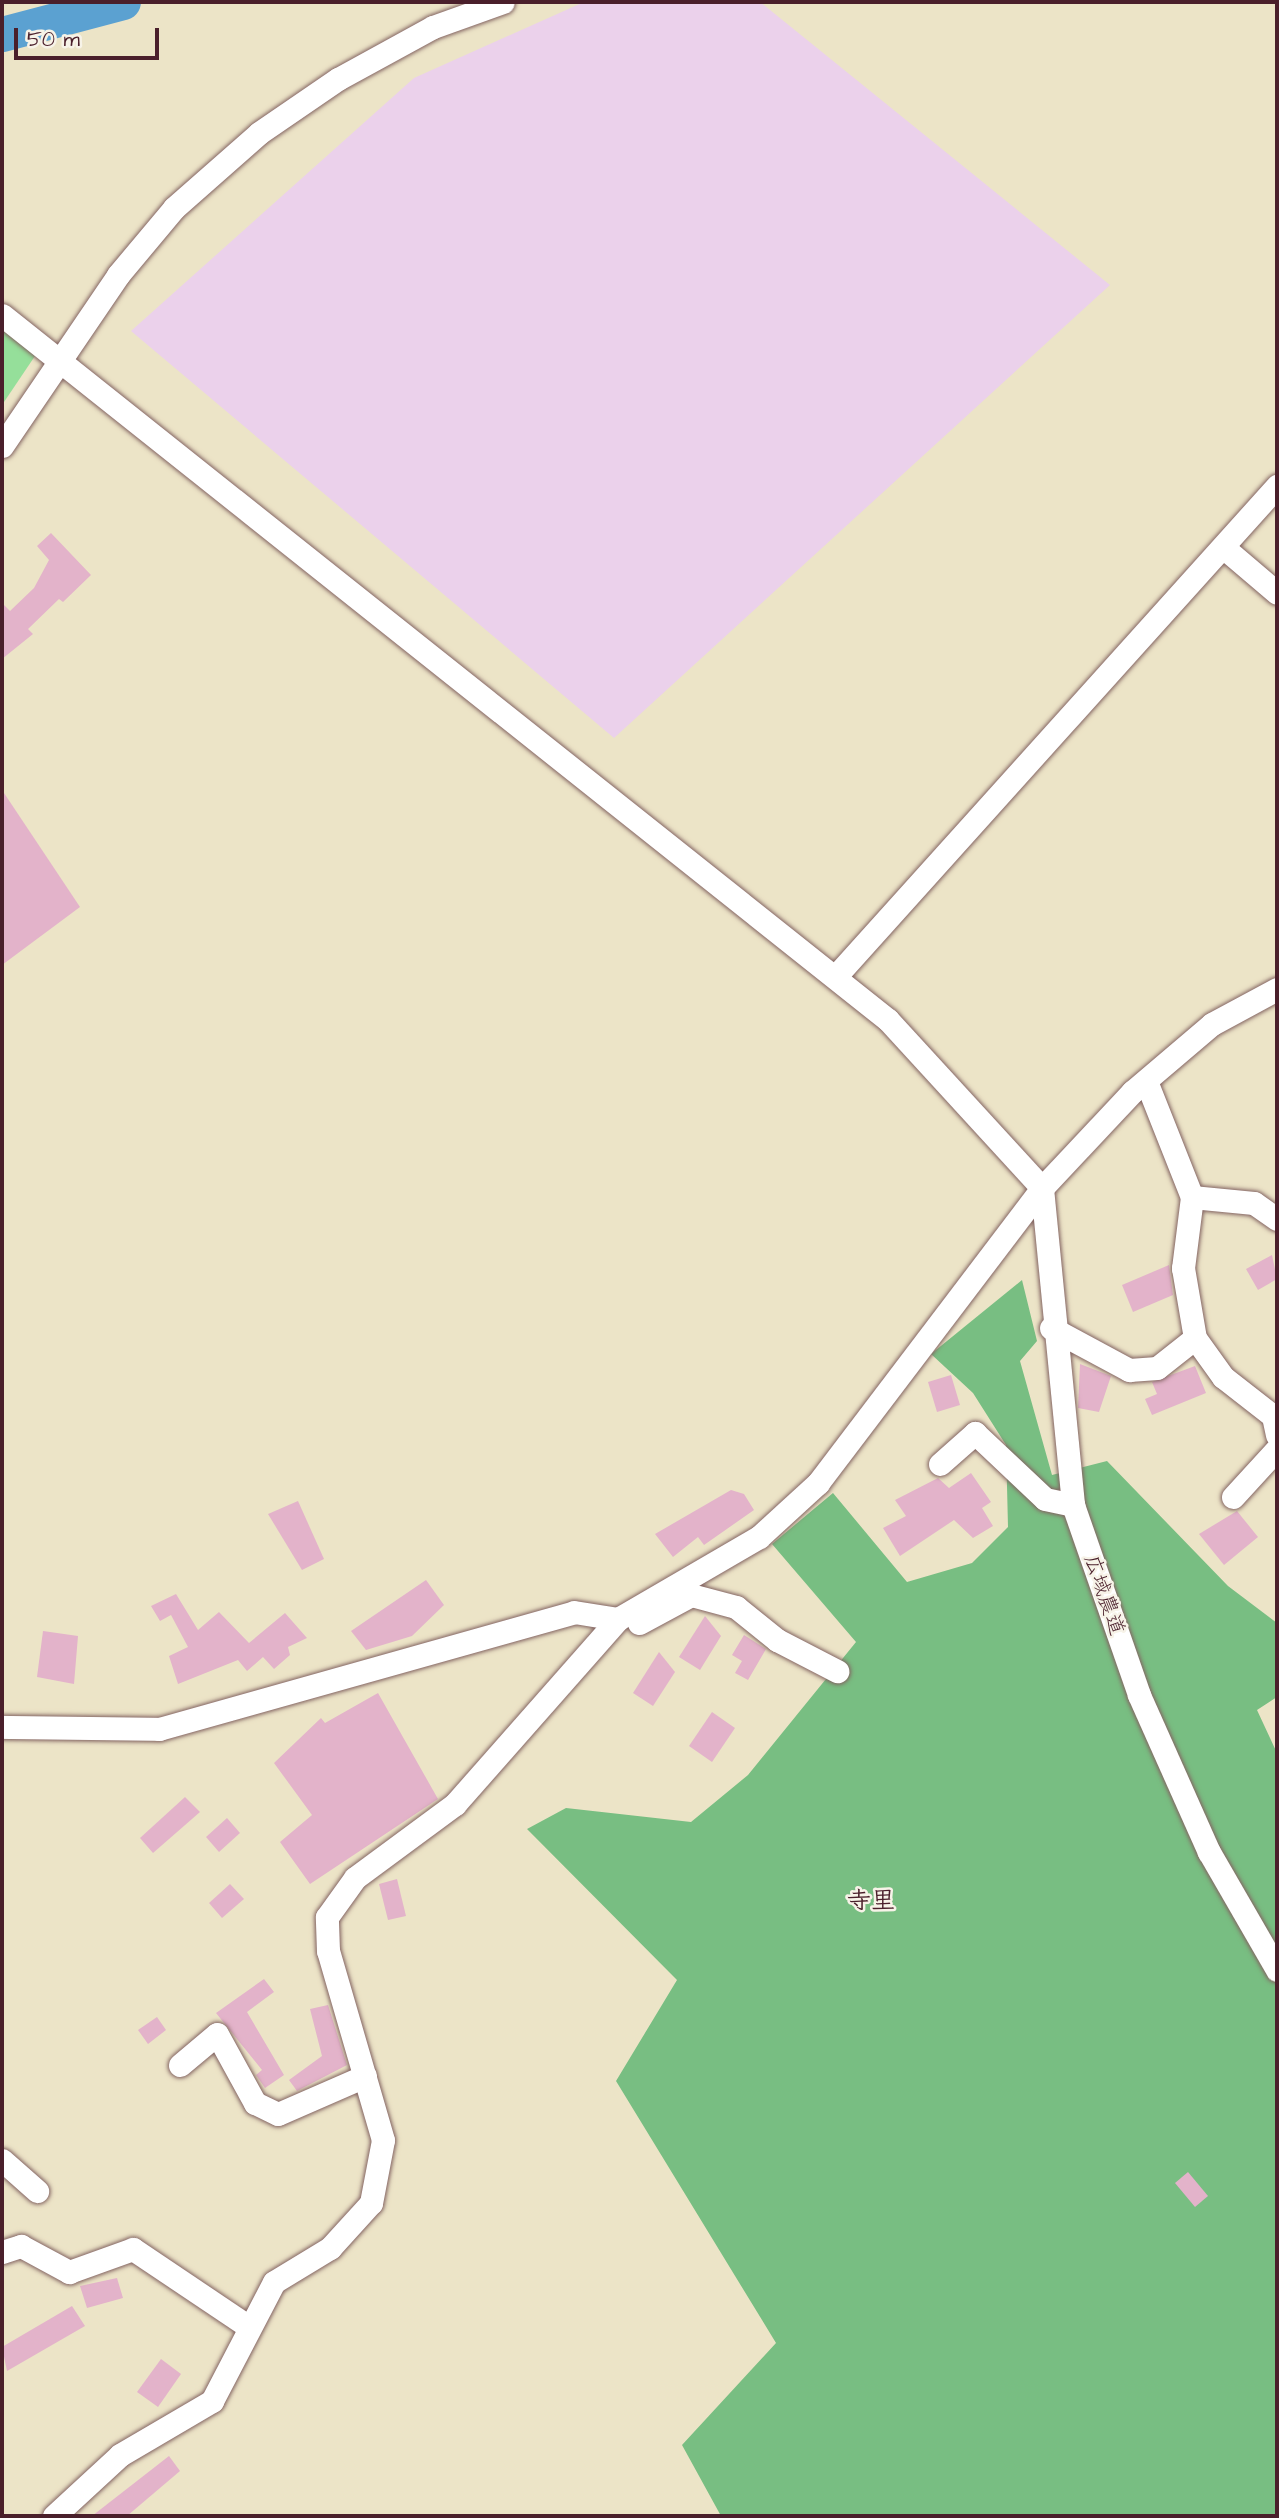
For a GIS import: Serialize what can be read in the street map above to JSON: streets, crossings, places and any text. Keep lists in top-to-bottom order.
{
  "streets": {
    "street": ["広域農道"]
  },
  "districts": ["寺里"],
  "scale_bar": "50 m"
}
